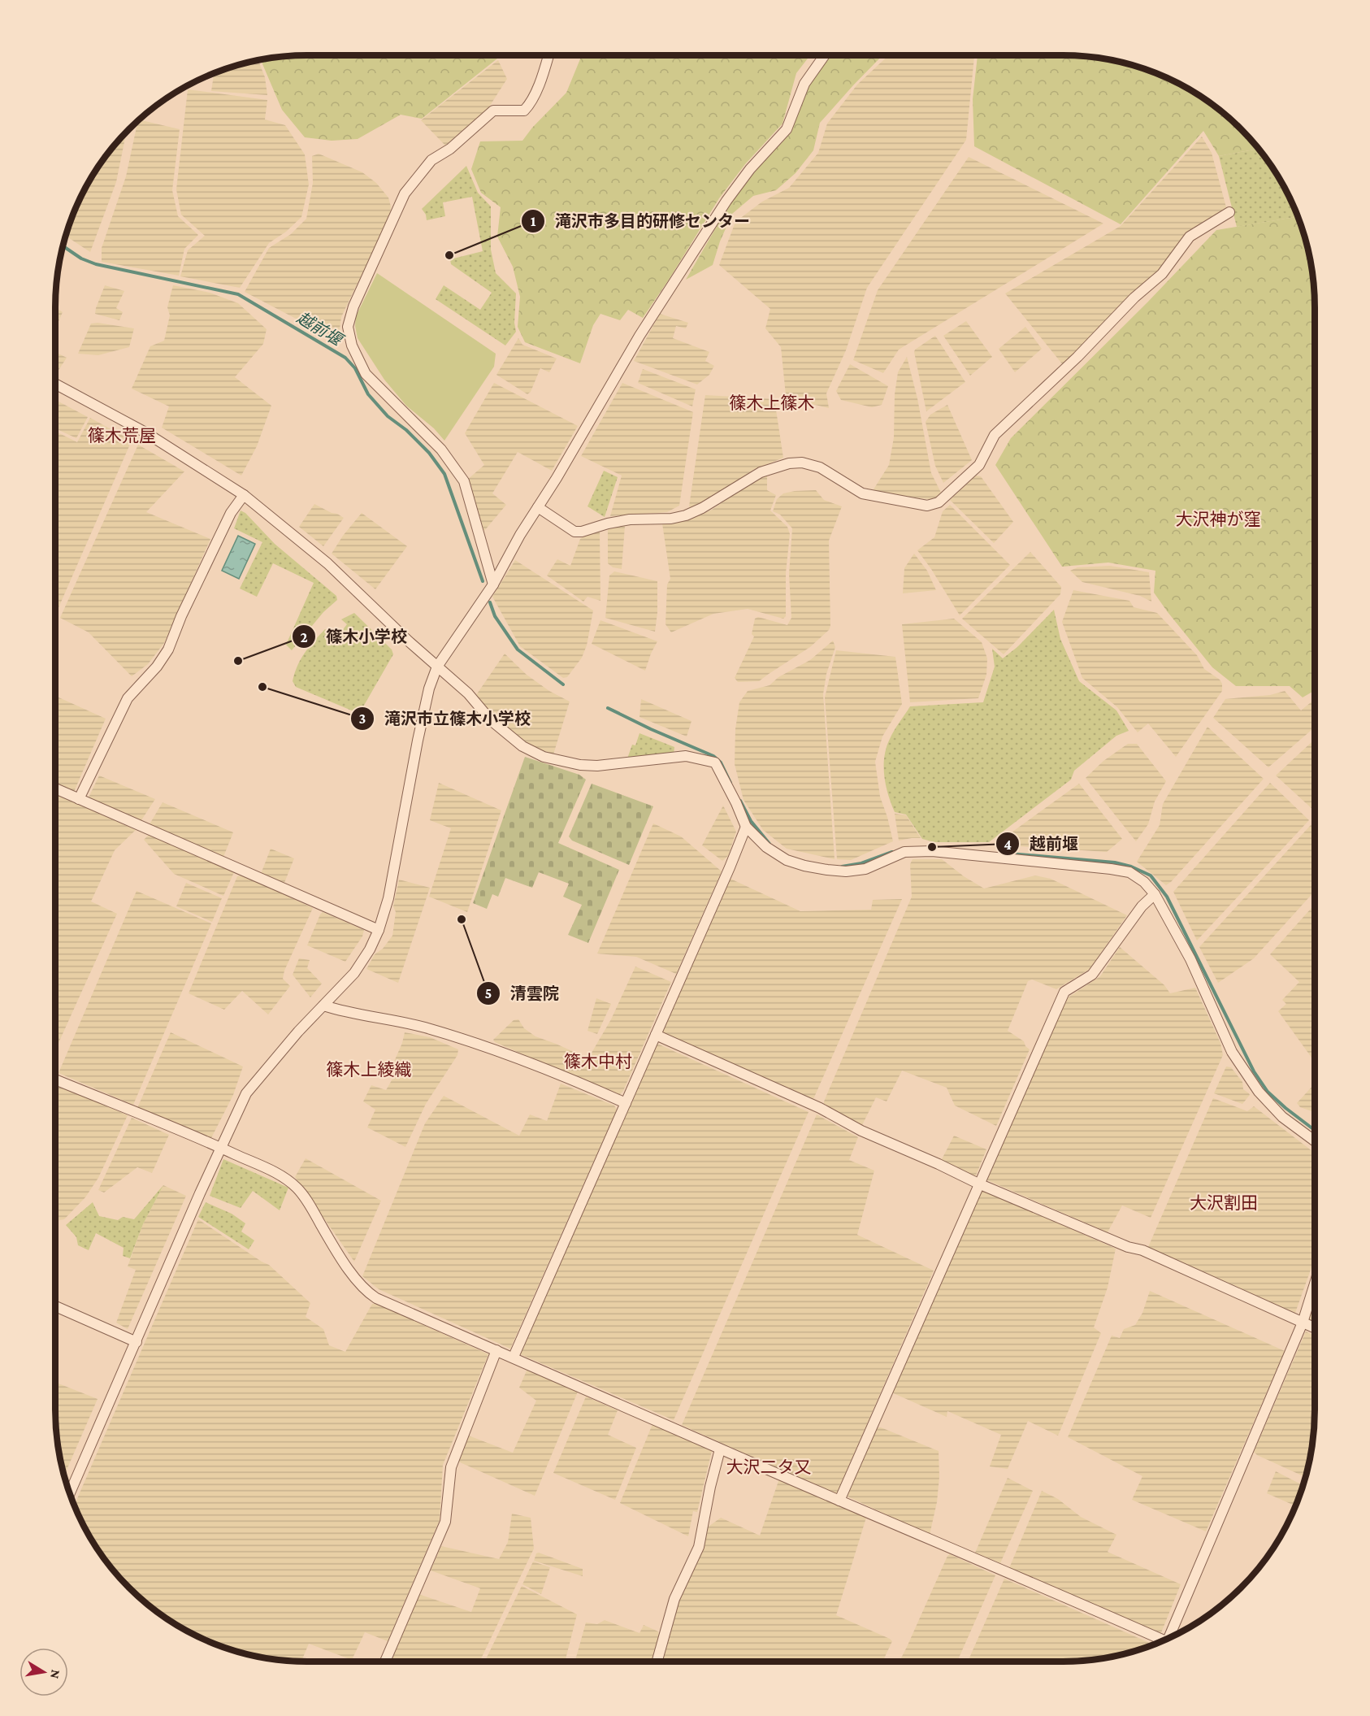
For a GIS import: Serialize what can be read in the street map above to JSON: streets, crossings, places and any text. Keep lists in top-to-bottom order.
{
  "districts": [
    "篠木上篠木",
    "篠木荒屋",
    "大沢神が窪",
    "篠木中村",
    "篠木上綾織",
    "大沢割田",
    "大沢二タ又"
  ],
  "water": ["越前堰"],
  "places": [
    "滝沢市多目的研修センター",
    "篠木小学校",
    "滝沢市立篠木小学校",
    "越前堰",
    "清雲院"
  ],
  "north": "right"
}
